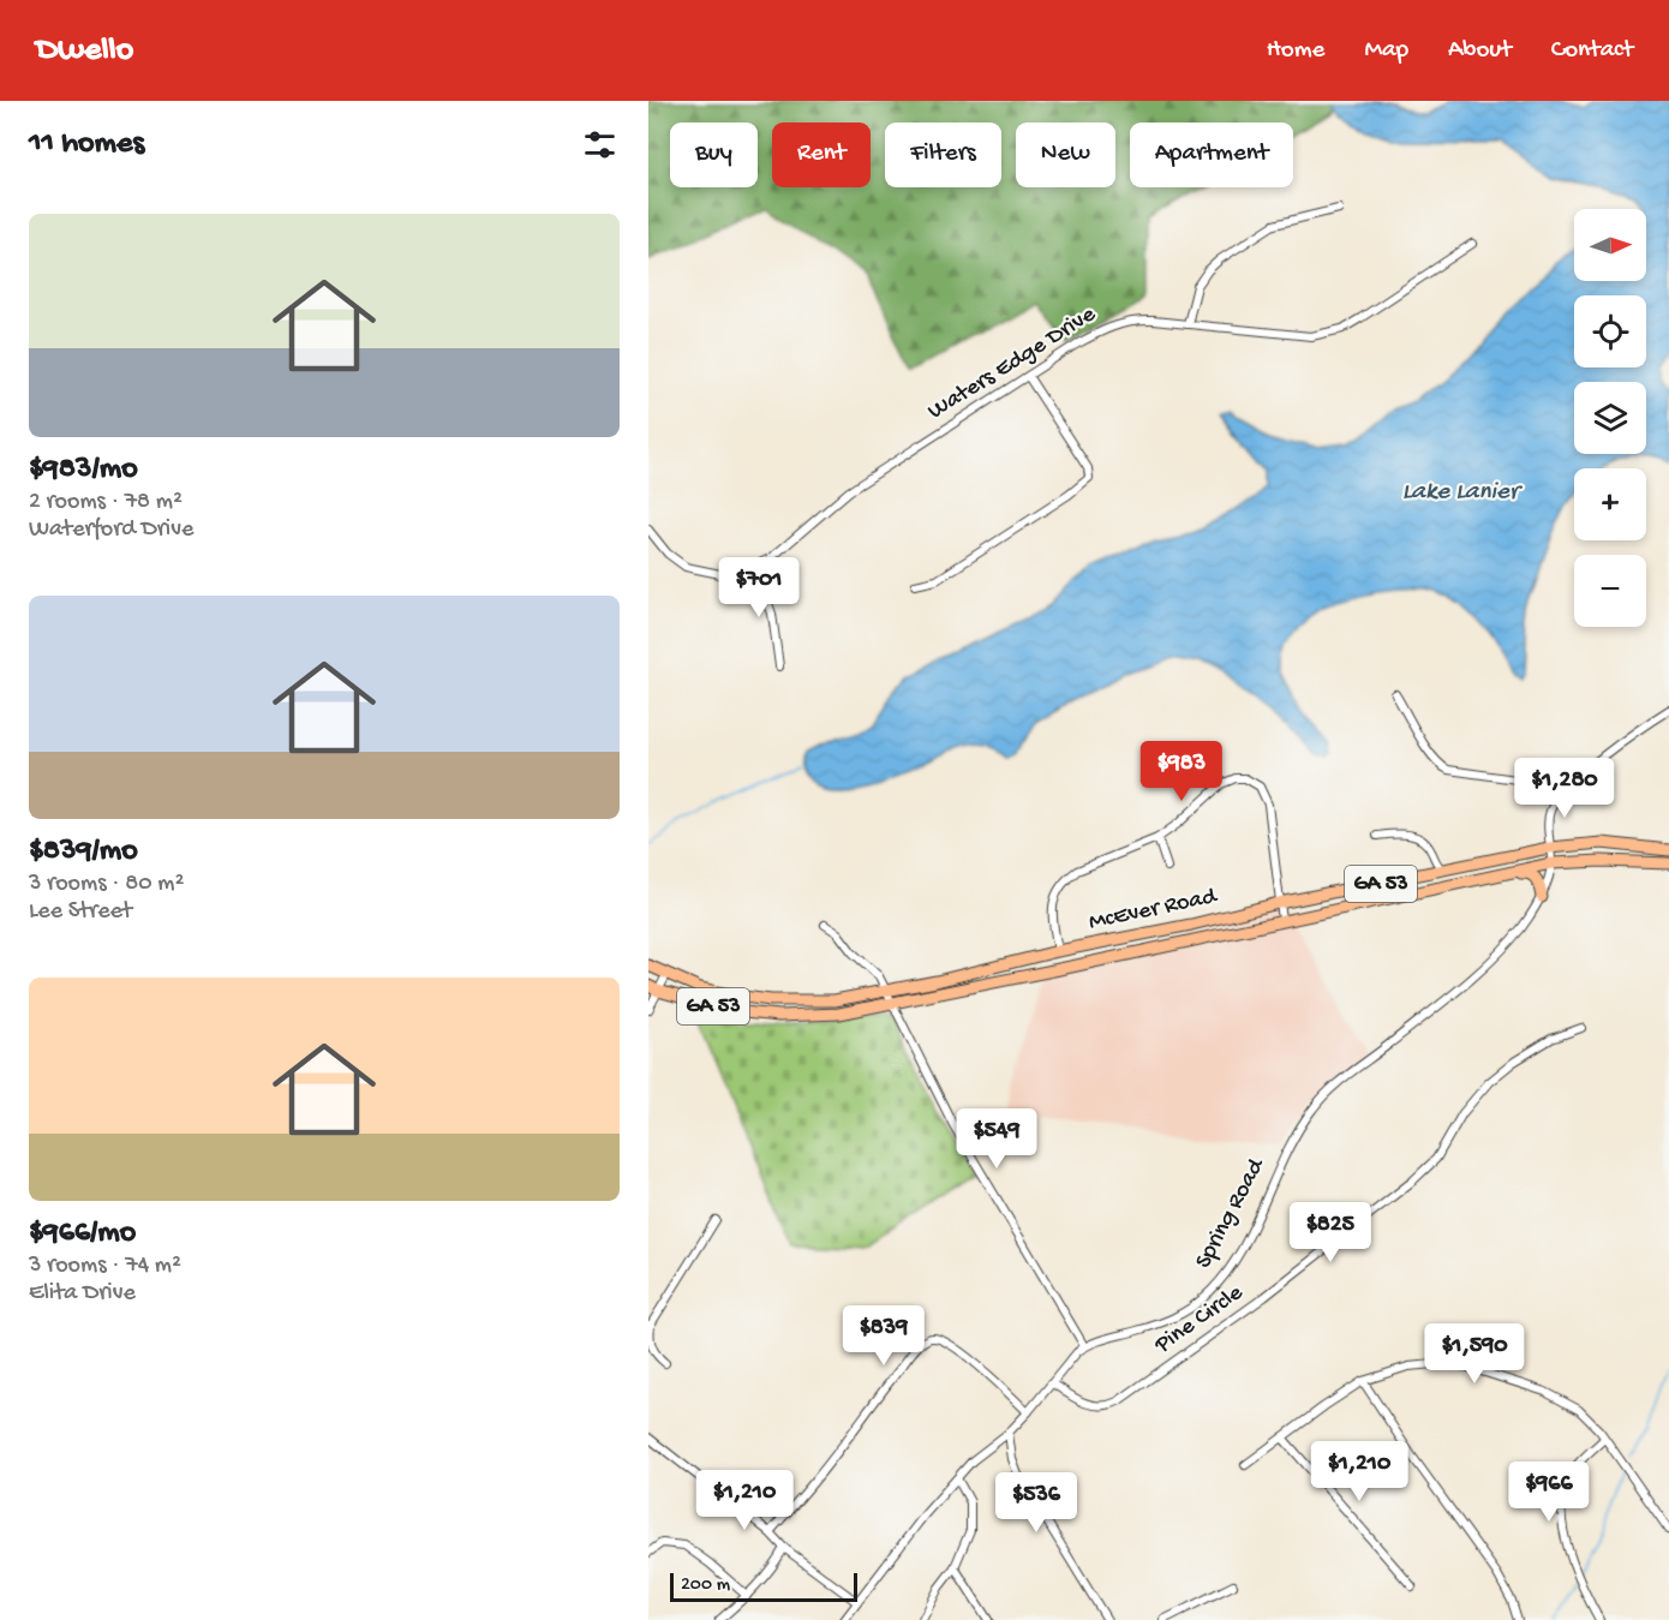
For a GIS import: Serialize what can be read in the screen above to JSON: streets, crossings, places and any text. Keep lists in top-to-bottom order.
{
  "streets": {
    "main road": ["GA 53", "McEver Road"],
    "street": ["Waters Edge Drive", "Spring Road", "Pine Circle"]
  },
  "crossings": [
    ["McEver Road", "Spring Road"]
  ],
  "water": ["Lake Lanier"],
  "scale_bar": "200 m",
  "north": "right",
  "page": {
    "header": "Dwello",
    "nav": [
      "Home",
      "Map",
      "About",
      "Contact"
    ],
    "heading": "11 homes",
    "chip": [
      "Buy",
      "Rent",
      "Filters",
      "New",
      "Apartment"
    ],
    "list": [
      {
        "name": "$983/mo",
        "note": "2 rooms · 78 m² · Waterford Drive"
      },
      {
        "name": "$839/mo",
        "note": "3 rooms · 80 m² · Lee Street"
      },
      {
        "name": "$966/mo",
        "note": "3 rooms · 74 m² · Elita Drive"
      }
    ],
    "map_buttons": ["+", "−"],
    "price": [
      "$701",
      "$983",
      "$1,280",
      "$549",
      "$825",
      "$839",
      "$1,590",
      "$1,210",
      "$966",
      "$1,210",
      "$536"
    ],
    "scale": "200 m"
  }
}
